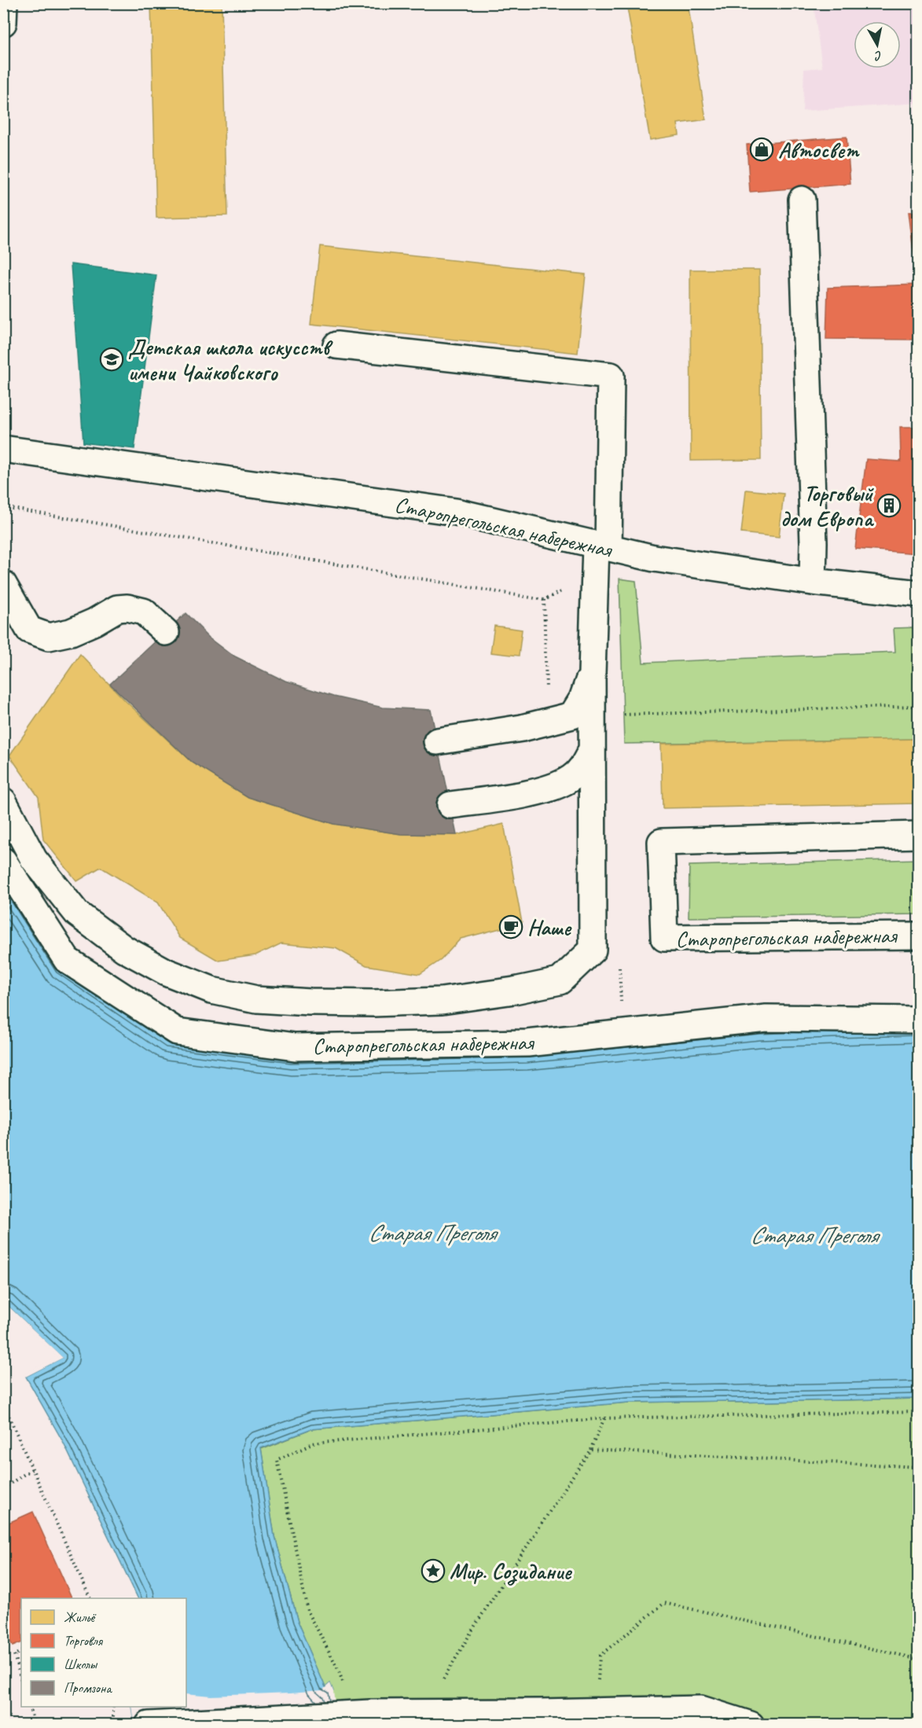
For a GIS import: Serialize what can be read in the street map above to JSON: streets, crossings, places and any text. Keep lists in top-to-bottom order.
{
  "streets": {
    "street": ["Старопрегольская набережная"]
  },
  "water": ["Старая Преголя"],
  "places": {
    "shop": ["Автосвет"],
    "school or university": ["Детская школа искусств имени Чайковского"],
    "building": ["Торговый дом Европа"],
    "cafe": ["Наше"],
    "place": ["Мир. Созидание"]
  },
  "legend": [
    "Жильё",
    "Торговля",
    "Школы",
    "Промзона"
  ],
  "north": "bottom"
}
